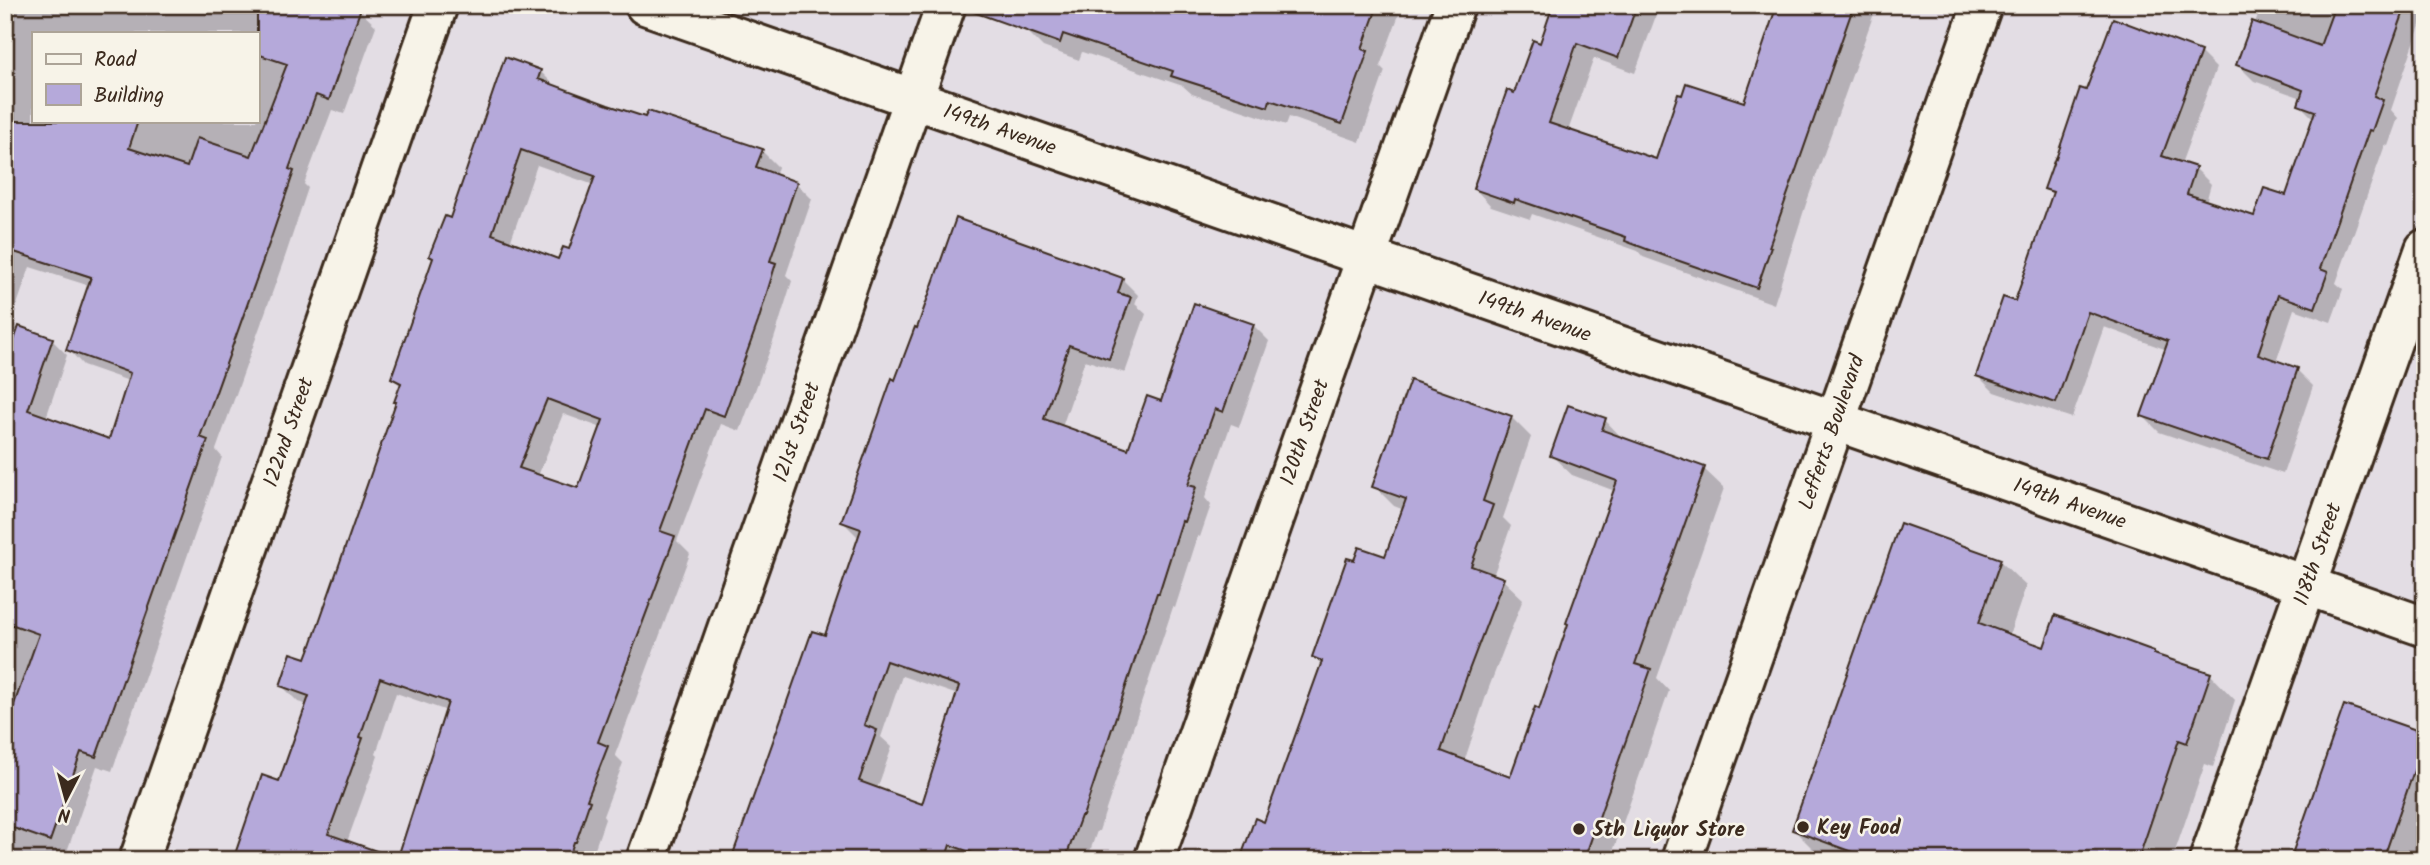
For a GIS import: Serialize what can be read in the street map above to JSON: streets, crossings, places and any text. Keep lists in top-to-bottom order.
{
  "streets": {
    "street": [
      "149th Avenue",
      "122nd Street",
      "121st Street",
      "120th Street",
      "Lefferts Boulevard",
      "118th Street"
    ]
  },
  "crossings": [
    ["149th Avenue", "121st Street"],
    ["149th Avenue", "120th Street"],
    ["149th Avenue", "Lefferts Boulevard"],
    ["149th Avenue", "118th Street"]
  ],
  "places": ["Key Food", "5th Liquor Store"],
  "legend": ["Road", "Building"],
  "north": "bottom"
}
